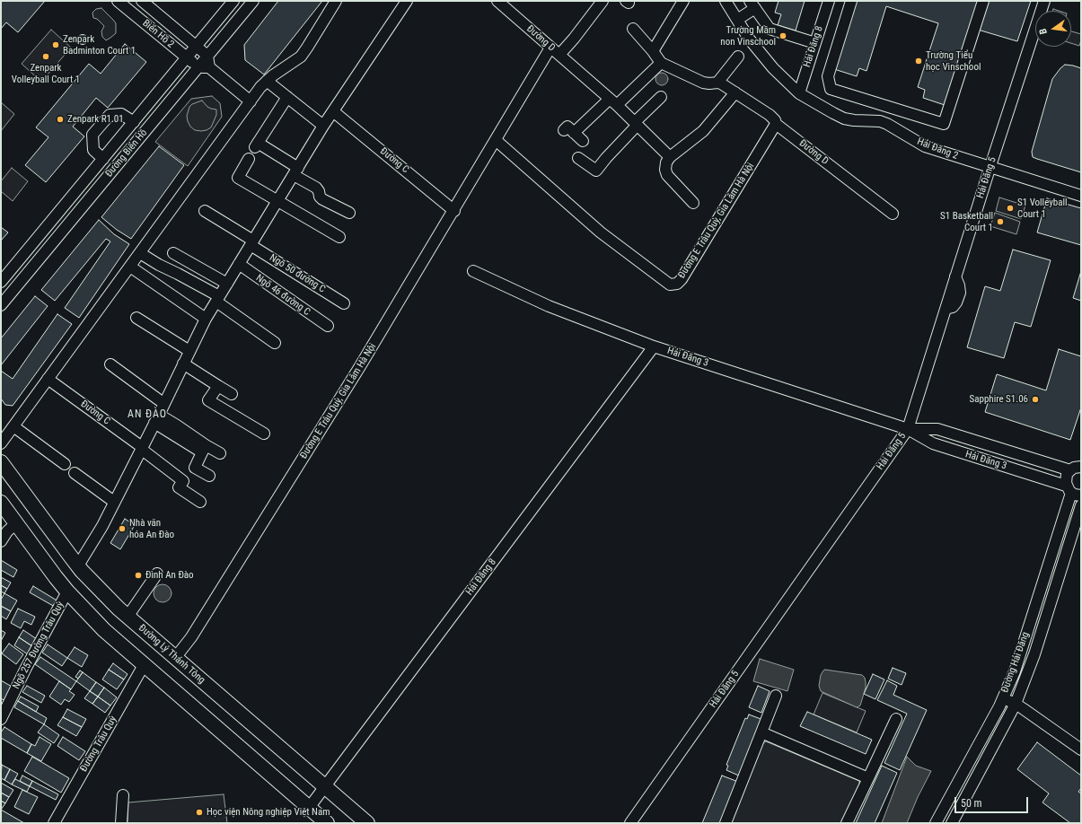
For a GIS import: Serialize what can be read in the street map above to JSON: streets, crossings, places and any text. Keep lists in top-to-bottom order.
{
  "streets": {
    "main road": ["Đường Lý Thánh Tông"],
    "street": [
      "Biển Hồ 2",
      "Đường D",
      "Hải Đăng 8",
      "Hải Đăng 2",
      "Đường Biển Hồ",
      "Đường C",
      "Hải Đăng 5",
      "Đường E Trâu Quỳ, Gia Lâm Hà Nội",
      "Ngõ 50 đường C",
      "Ngõ 46 đường C",
      "Hải Đăng 3",
      "Ngõ 257 Đường Trâu Quỳ",
      "Đường Hải Đăng",
      "Đường Trâu Quỳ"
    ]
  },
  "crossings": [
    ["Biển Hồ 2", "Đường Biển Hồ"],
    ["Đường D", "Đường E Trâu Quỳ, Gia Lâm Hà Nội"],
    ["Hải Đăng 8", "Hải Đăng 2"],
    ["Hải Đăng 8", "Hải Đăng 3"],
    ["Hải Đăng 8", "Đường Lý Thánh Tông"],
    ["Hải Đăng 2", "Hải Đăng 5"],
    ["Đường C", "Đường E Trâu Quỳ, Gia Lâm Hà Nội"],
    ["Hải Đăng 5", "Hải Đăng 3"],
    ["Đường E Trâu Quỳ, Gia Lâm Hà Nội", "Đường Lý Thánh Tông"],
    ["Hải Đăng 3", "Đường Hải Đăng"]
  ],
  "districts": ["AN ĐÀO"],
  "places": [
    "Trường Mầm non Vinschool",
    "Zenpark Badminton Court 1",
    "Zenpark Volleyball Court 1",
    "Trường Tiểu học Vinschool",
    "Zenpark R1.01",
    "S1 Volleyball Court 1",
    "S1 Basketball Court 1",
    "Sapphire S1.06",
    "Nhà văn hóa An Đào",
    "Đình An Đào",
    "Học viện Nông nghiệp Việt Nam"
  ],
  "scale_bar": "50 m",
  "north": "left"
}
